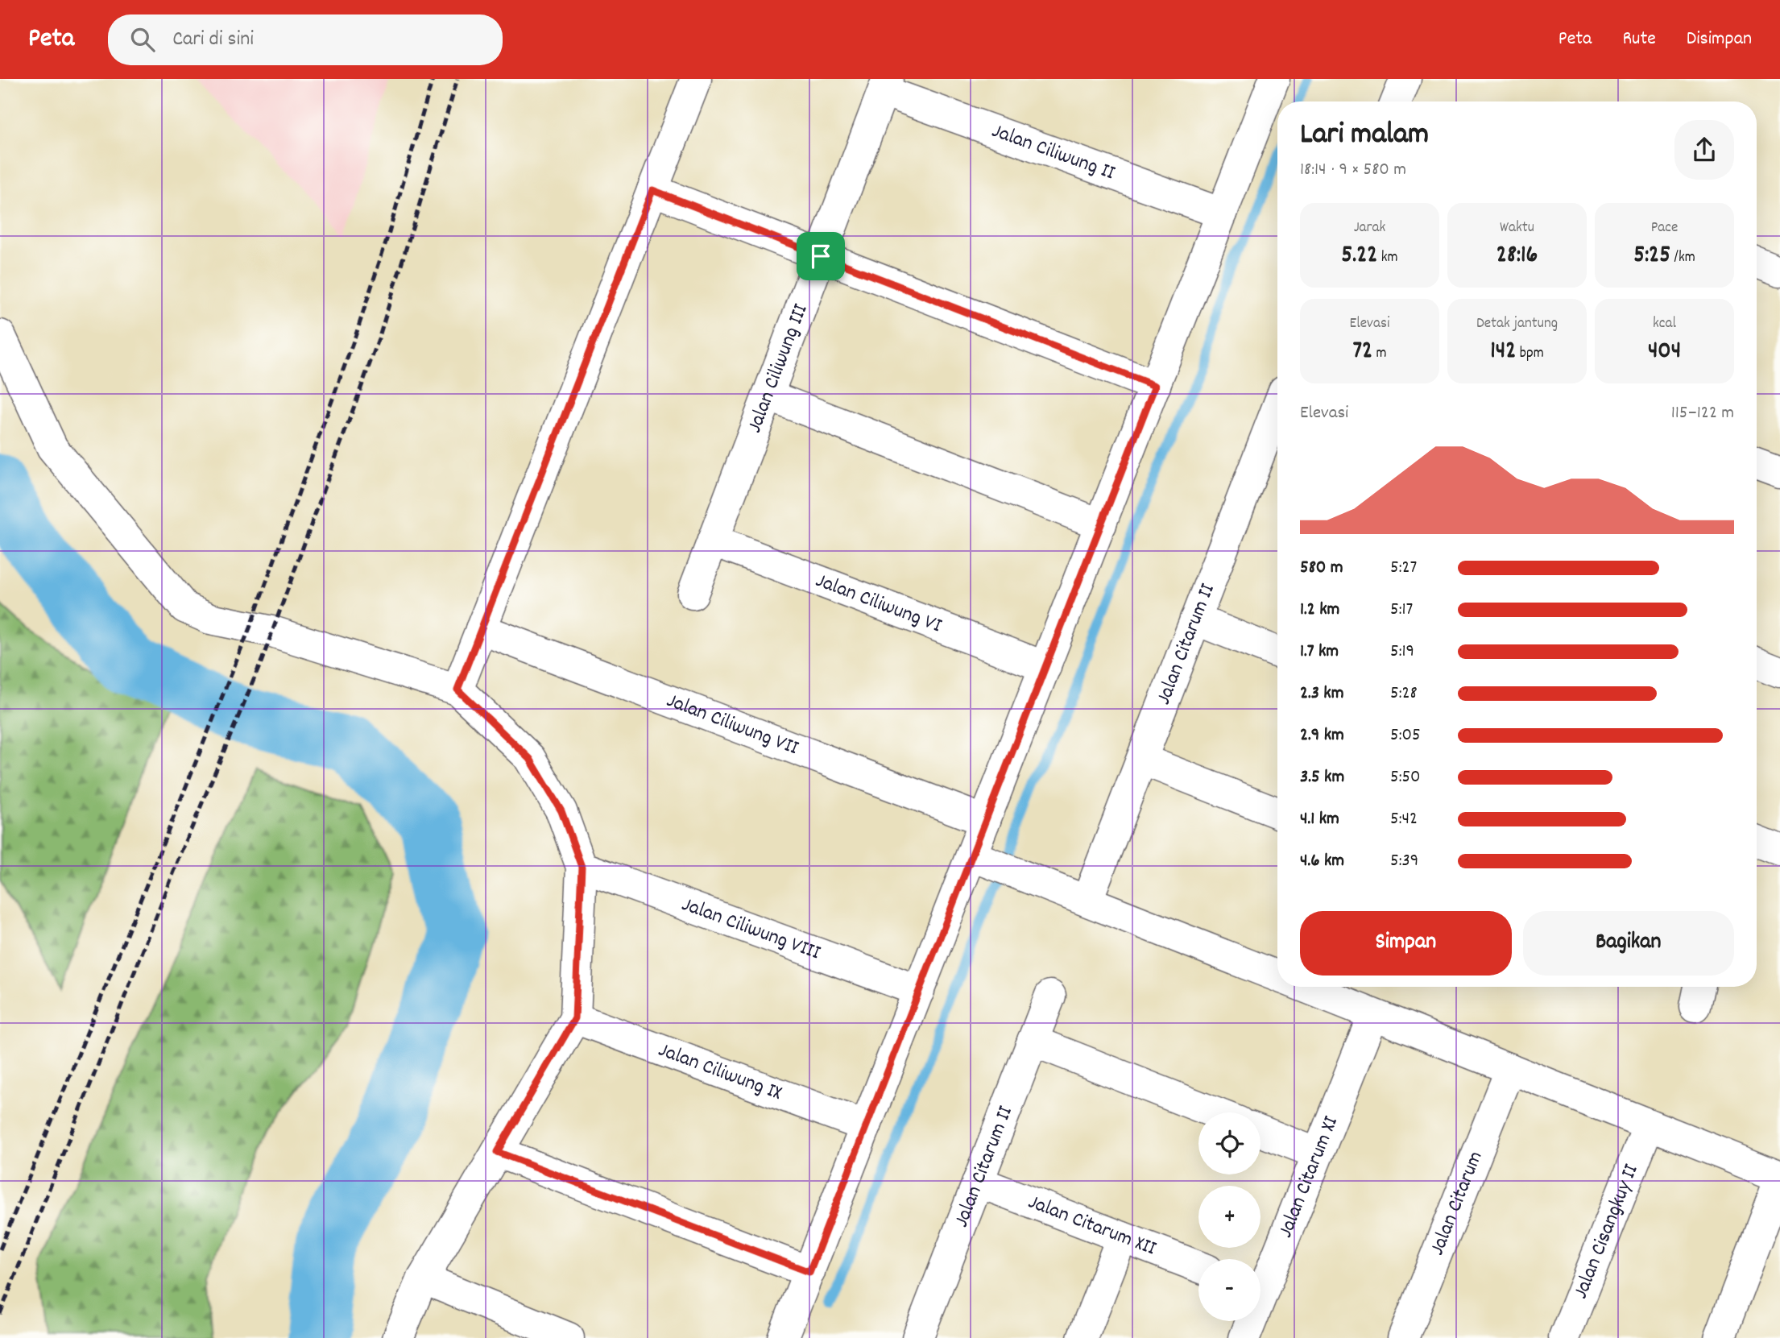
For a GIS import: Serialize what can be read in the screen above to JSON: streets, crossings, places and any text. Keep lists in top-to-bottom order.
{
  "streets": {
    "street": [
      "Jalan Ciliwung II",
      "Jalan Ciliwung III",
      "Jalan Ciliwung VI",
      "Jalan Citarum II",
      "Jalan Ciliwung VII",
      "Jalan Ciliwung VIII",
      "Jalan Ciliwung IX",
      "Jalan Citarum XI",
      "Jalan Citarum",
      "Jalan Citarum XII",
      "Jalan Cisangkuy II"
    ]
  },
  "crossings": [
    ["Jalan Ciliwung II", "Jalan Ciliwung III"],
    ["Jalan Ciliwung III", "Jalan Ciliwung VI"],
    ["Jalan Citarum II", "Jalan Citarum XII"]
  ],
  "page": {
    "header": "Peta",
    "search": "Cari di sini",
    "nav": ["Peta", "Rute", "Disimpan"],
    "heading": ["Lari malam", "18:14 · 9 × 580 m"],
    "stats": [
      ["Jarak", "5.22 km"],
      ["Waktu", "28:16"],
      ["Pace", "5:25 /km"],
      ["Elevasi", "72 m"],
      ["Detak jantung", "142 bpm"],
      ["kcal", "404"]
    ],
    "chart": ["Elevasi", "115–122 m"],
    "list": [
      {
        "name": "580 m",
        "note": "5:27"
      },
      {
        "name": "1.2 km",
        "note": "5:17"
      },
      {
        "name": "1.7 km",
        "note": "5:19"
      },
      {
        "name": "2.3 km",
        "note": "5:28"
      },
      {
        "name": "2.9 km",
        "note": "5:05"
      },
      {
        "name": "3.5 km",
        "note": "5:50"
      },
      {
        "name": "4.1 km",
        "note": "5:42"
      },
      {
        "name": "4.6 km",
        "note": "5:39"
      }
    ],
    "buttons": ["Simpan", "Bagikan"],
    "map_buttons": ["+", "−"]
  }
}
